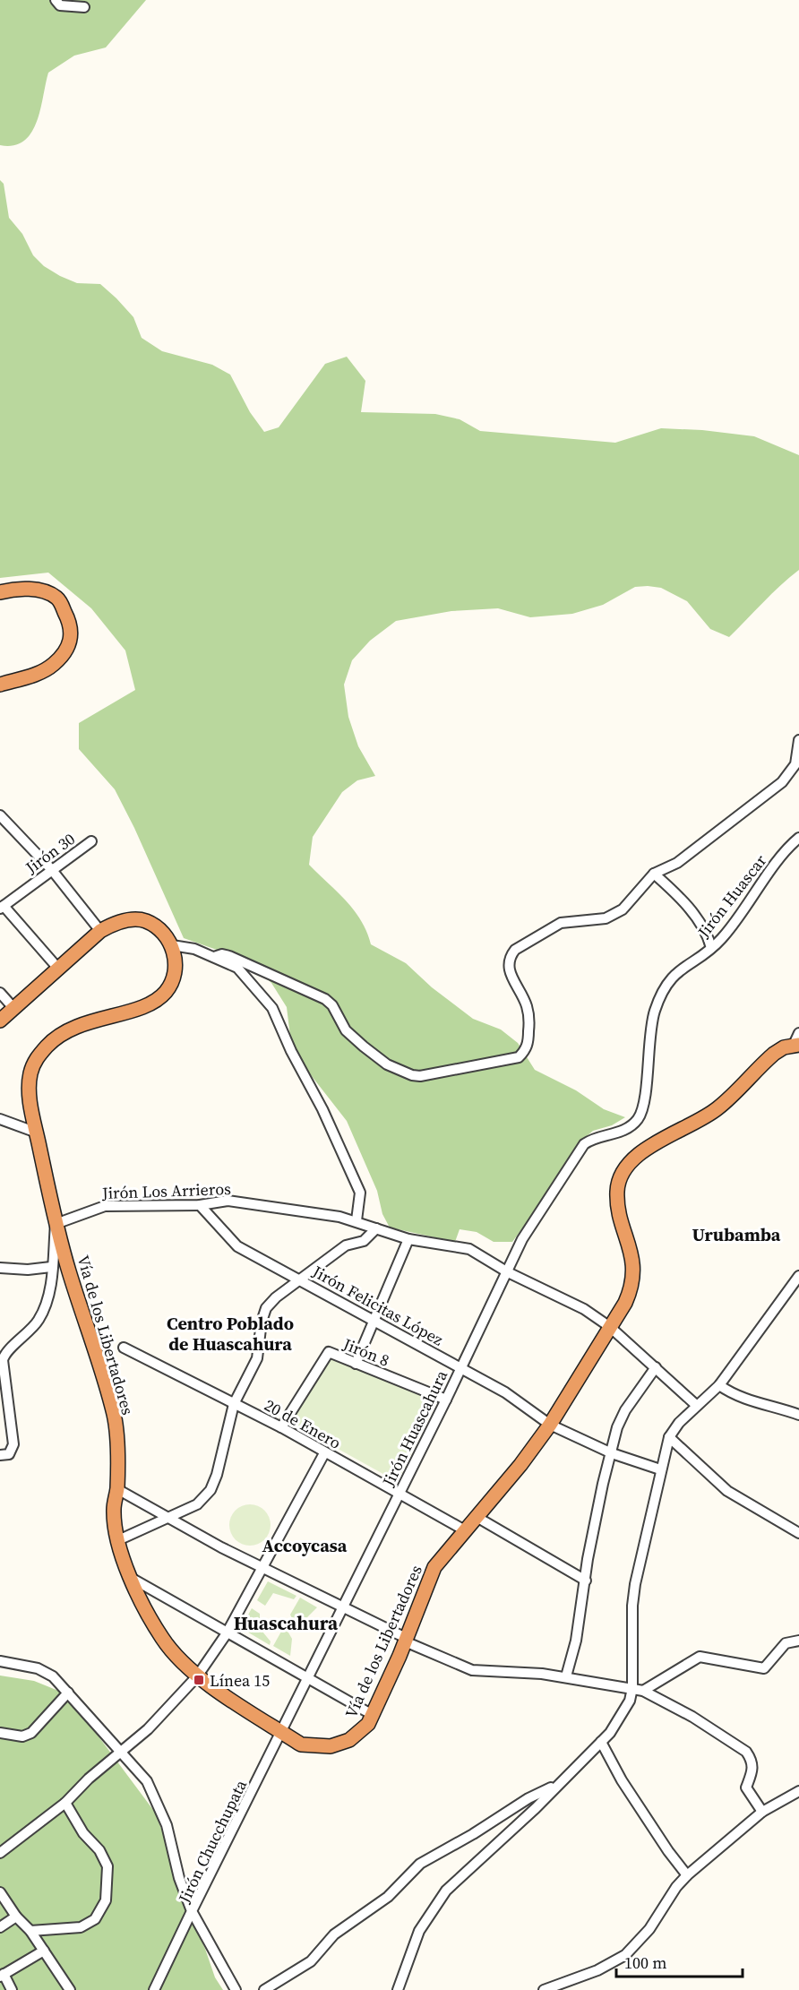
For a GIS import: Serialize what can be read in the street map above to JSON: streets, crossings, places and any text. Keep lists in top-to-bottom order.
{
  "streets": {
    "highway": ["Vía de los Libertadores"],
    "street": [
      "Jirón 30",
      "Jirón Huascar",
      "Jirón Los Arrieros",
      "Jirón Felicitas López",
      "Jirón 8",
      "20 de Enero",
      "Jirón Huascahura",
      "Jirón Chucchupata"
    ]
  },
  "crossings": [
    ["Jirón Huascar", "Jirón Huascahura"],
    ["Jirón Los Arrieros", "Jirón Felicitas López"],
    ["Jirón Los Arrieros", "Vía de los Libertadores"],
    ["Jirón Los Arrieros", "Jirón Huascahura"],
    ["Jirón Felicitas López", "Vía de los Libertadores"],
    ["Jirón Felicitas López", "Jirón Huascahura"],
    ["Vía de los Libertadores", "20 de Enero"],
    ["Vía de los Libertadores", "Jirón Huascahura"],
    ["Vía de los Libertadores", "Jirón Chucchupata"],
    ["Jirón 8", "20 de Enero"],
    ["Jirón 8", "Jirón Huascahura"],
    ["20 de Enero", "Jirón Huascahura"],
    ["Jirón Huascahura", "Jirón Chucchupata"]
  ],
  "districts": [
    "Urubamba",
    "Centro Poblado de Huascahura",
    "Accoycasa",
    "Huascahura"
  ],
  "places": {
    "transit": ["Línea 15"]
  },
  "scale_bar": "100 m"
}
